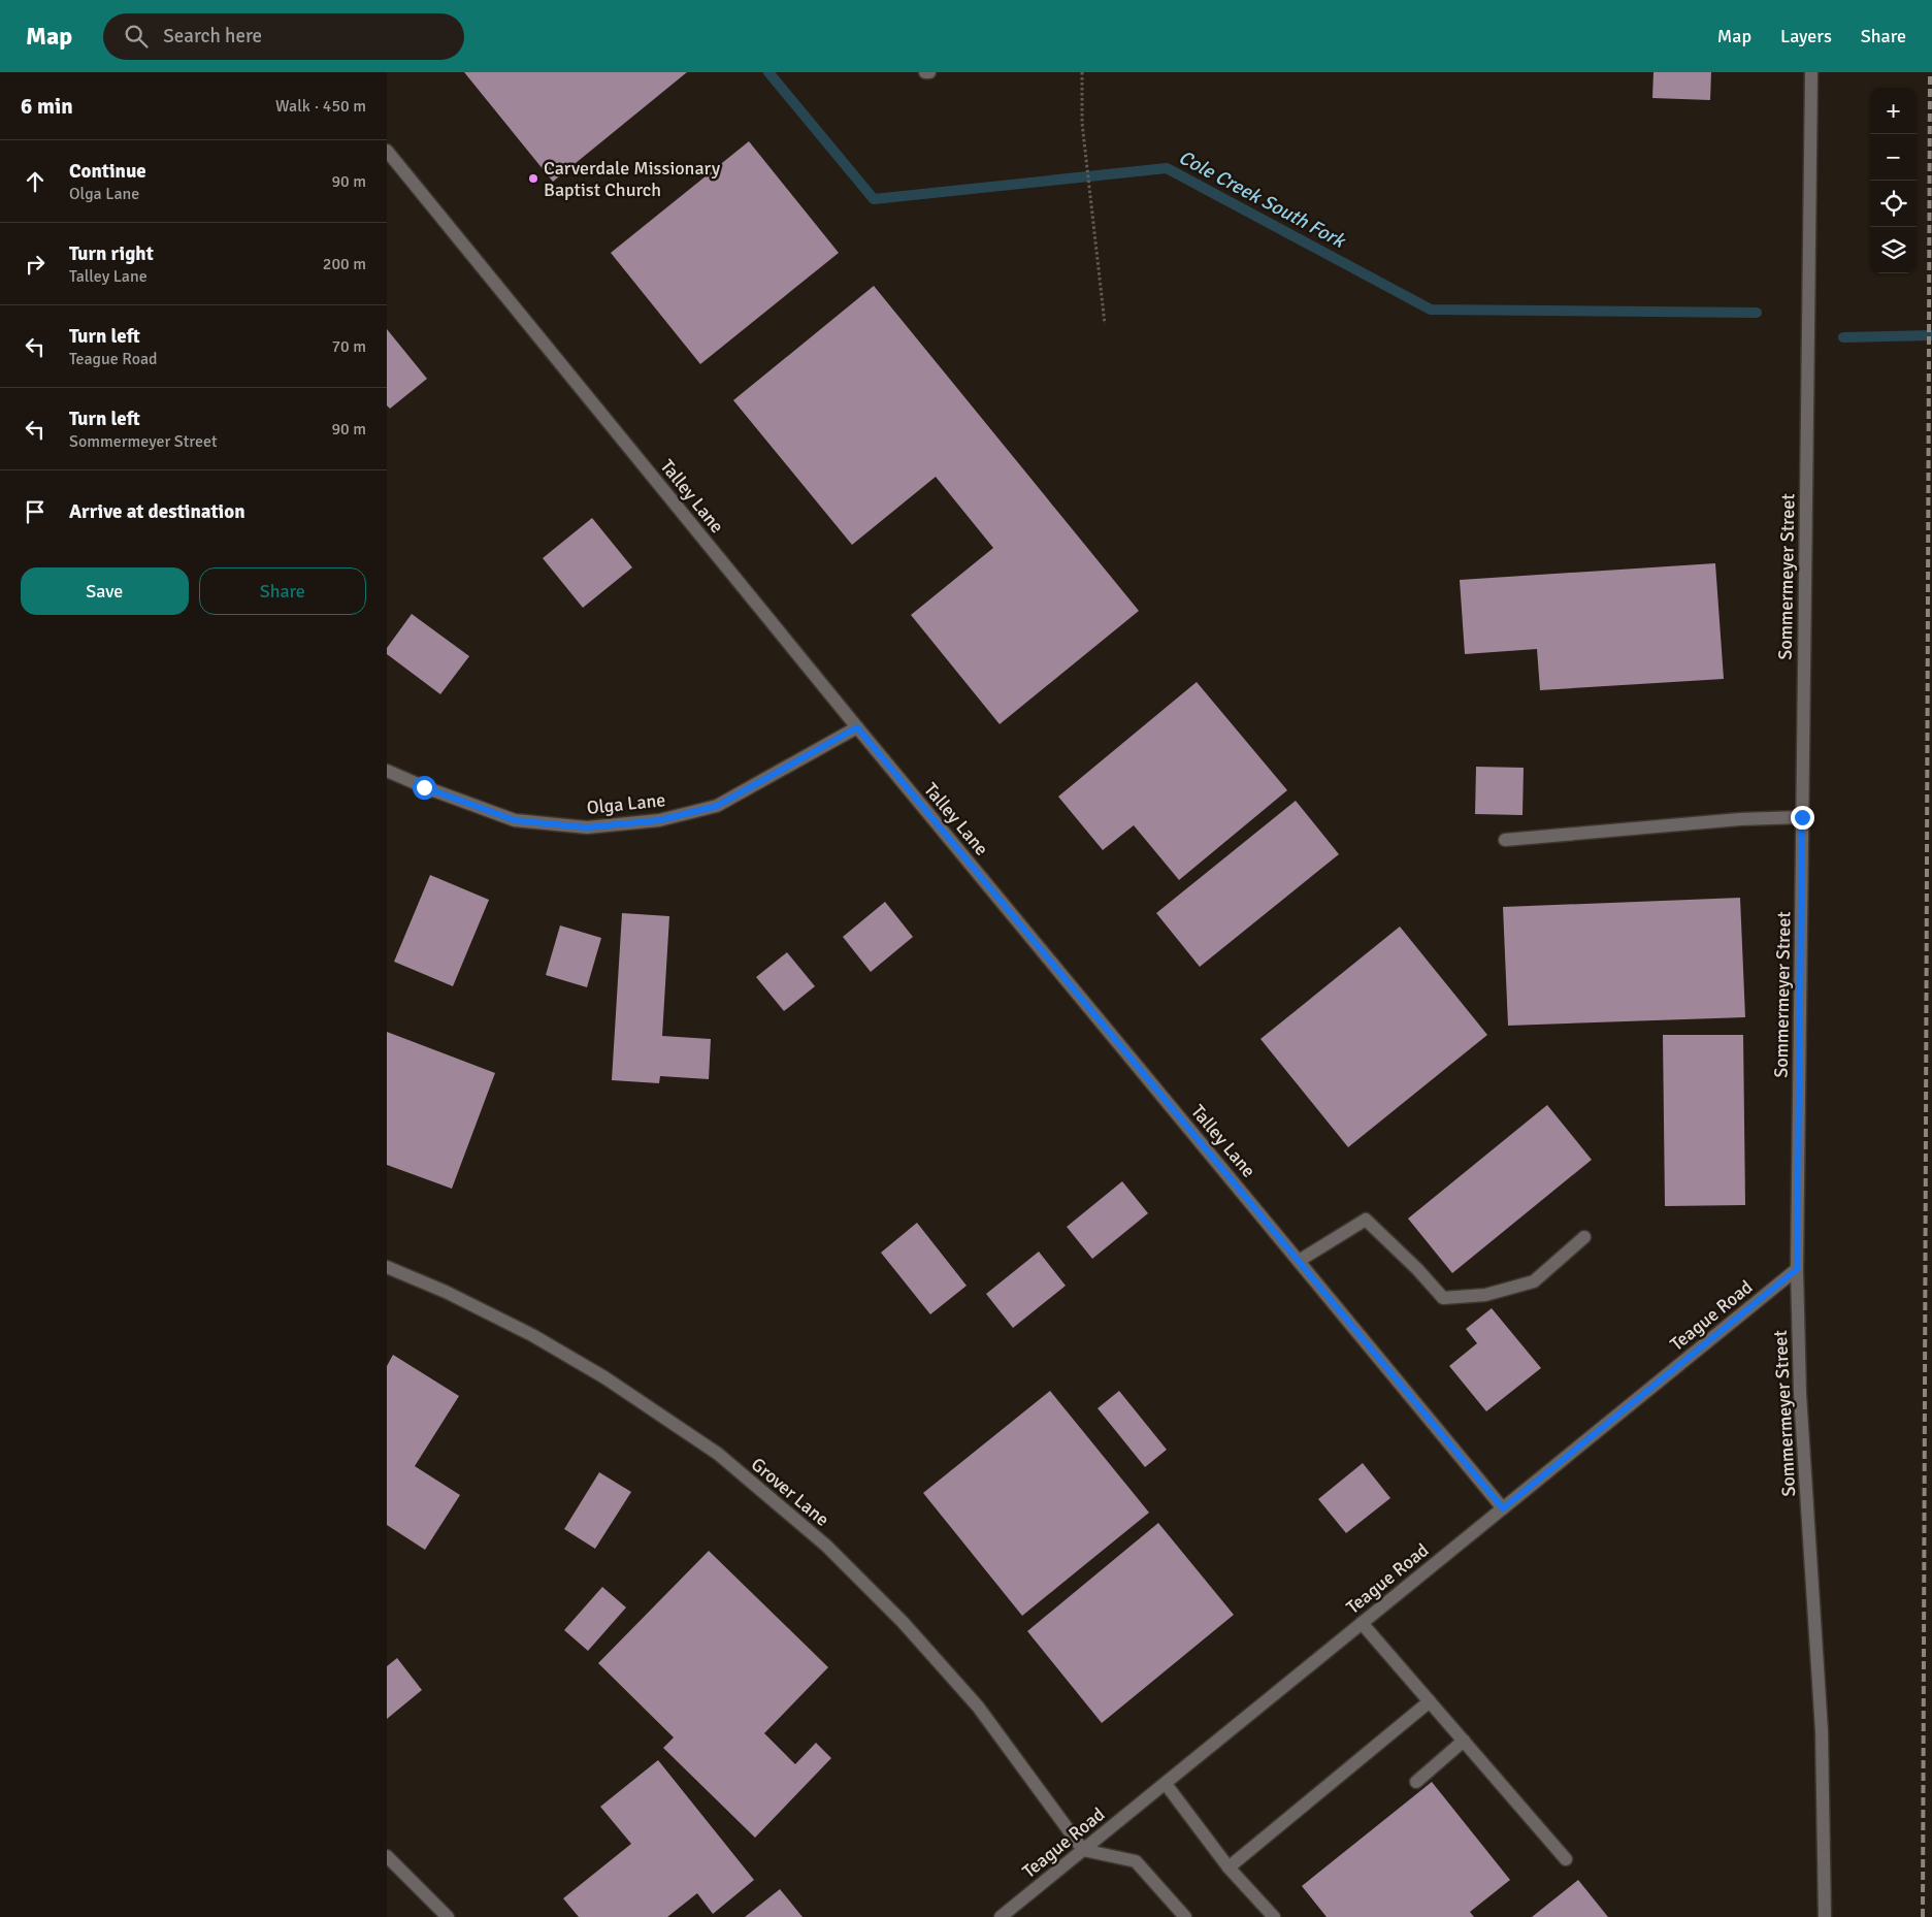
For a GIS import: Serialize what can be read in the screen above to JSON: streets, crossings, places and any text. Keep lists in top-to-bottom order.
{
  "streets": {
    "street": [
      "Talley Lane",
      "Sommermeyer Street",
      "Olga Lane",
      "Teague Road",
      "Grover Lane"
    ]
  },
  "crossings": [
    ["Talley Lane", "Olga Lane"],
    ["Talley Lane", "Teague Road"],
    ["Sommermeyer Street", "Teague Road"],
    ["Teague Road", "Grover Lane"]
  ],
  "water": ["Cole Creek South Fork"],
  "places": ["Carverdale Missionary Baptist Church"],
  "page": {
    "header": "Map",
    "search": "Search here",
    "nav": ["Map", "Layers", "Share"],
    "heading": ["6 min", "Walk · 450 m"],
    "map_buttons": ["+", "−"],
    "list": [
      ["Continue", "Olga Lane", "90 m"],
      ["Turn right", "Talley Lane", "200 m"],
      ["Turn left", "Teague Road", "70 m"],
      ["Turn left", "Sommermeyer Street", "90 m"],
      "Arrive at destination"
    ],
    "buttons": ["Save", "Share"]
  }
}
